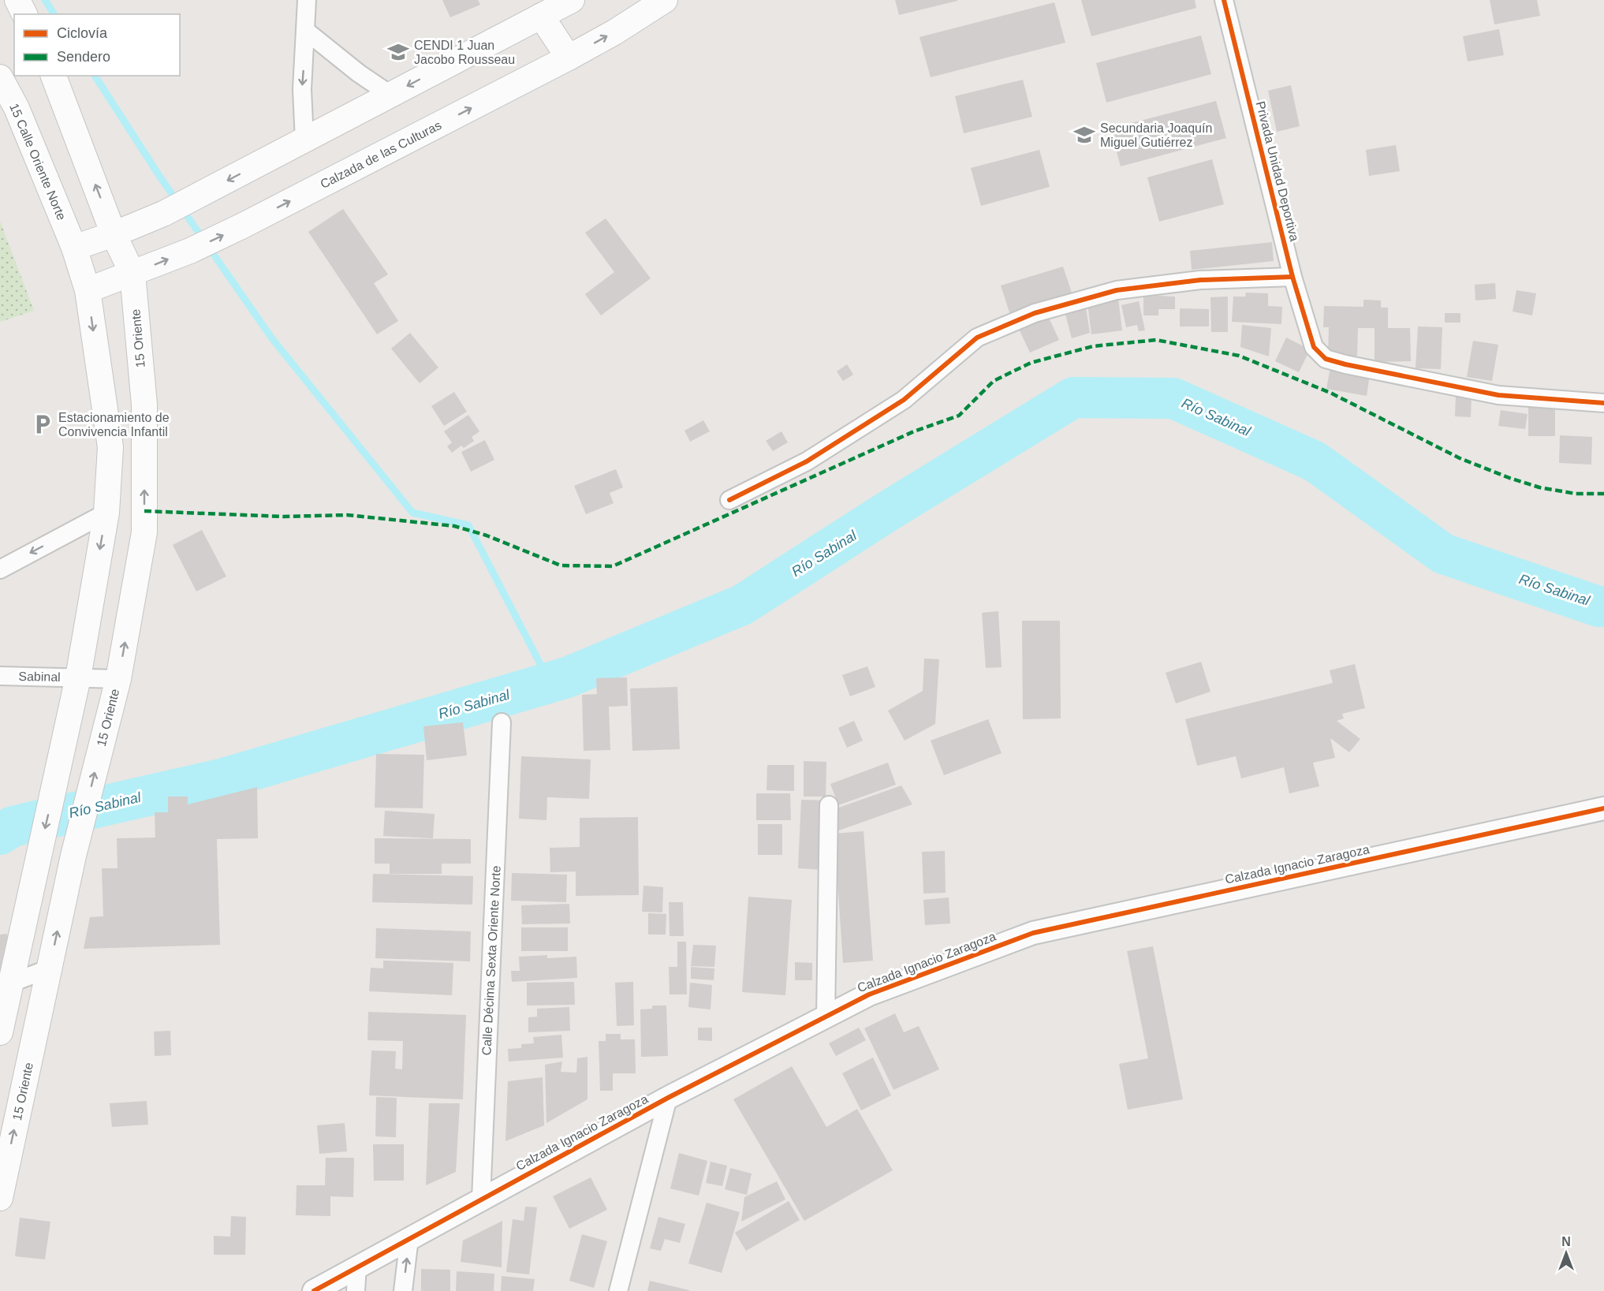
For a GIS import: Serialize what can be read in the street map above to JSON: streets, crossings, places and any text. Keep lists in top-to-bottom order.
{
  "streets": {
    "main road": ["Calzada de las Culturas", "15 Calle Oriente Norte", "15 Oriente"],
    "street": [
      "Privada Unidad Deportiva",
      "Sabinal",
      "Calzada Ignacio Zaragoza",
      "Calle Décima Sexta Oriente Norte"
    ]
  },
  "crossings": [
    ["Calzada de las Culturas", "15 Oriente"],
    ["15 Oriente", "Sabinal"],
    ["Calzada Ignacio Zaragoza", "Calle Décima Sexta Oriente Norte"]
  ],
  "water": ["Río Sabinal"],
  "places": {
    "school or university": ["CENDI 1 Juan Jacobo Rousseau", "Secundaria Joaquín Miguel Gutiérrez"],
    "parking": ["Estacionamiento de Convivencia Infantil"]
  },
  "legend": ["Ciclovía", "Sendero"],
  "north": "top"
}
